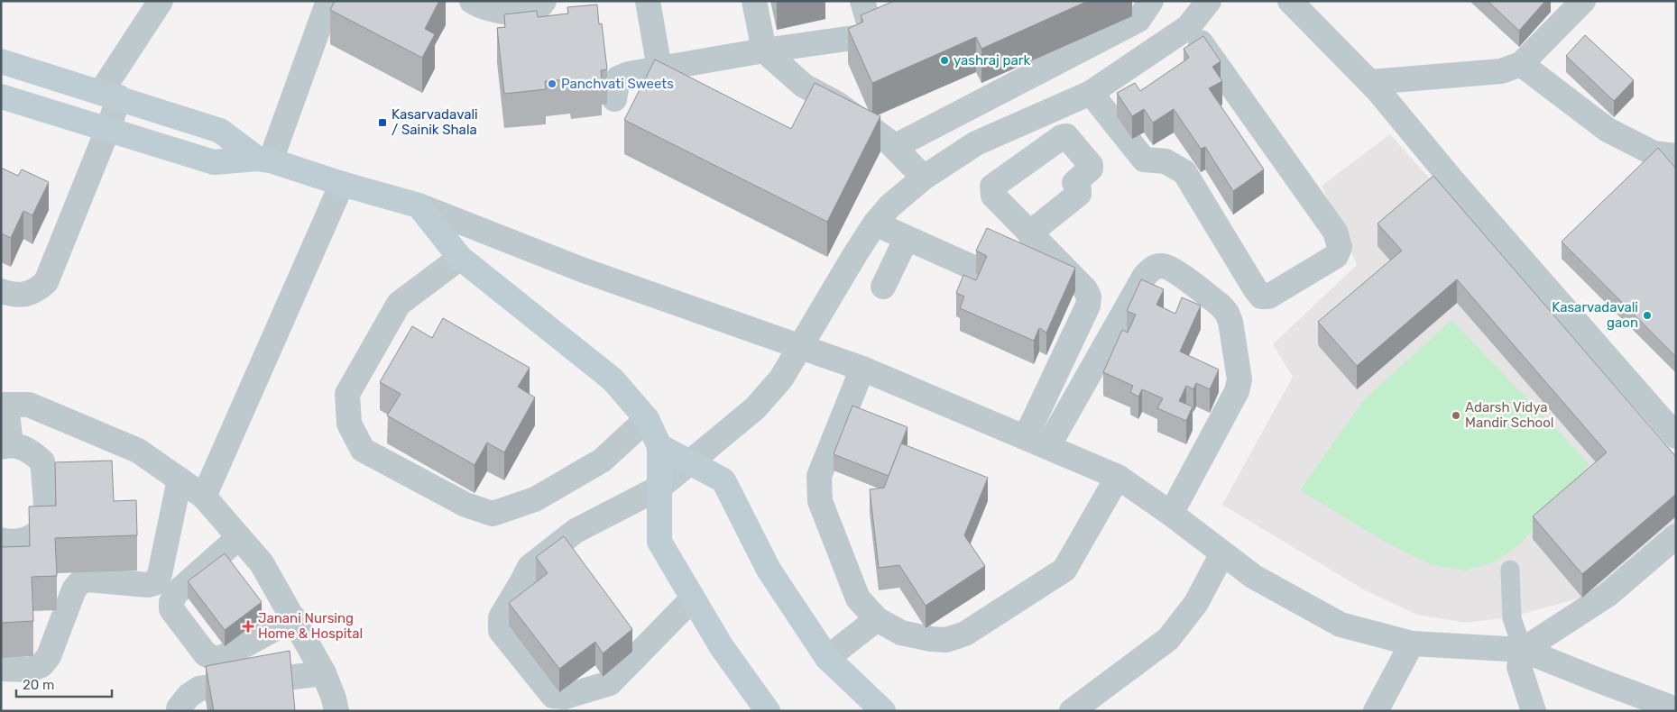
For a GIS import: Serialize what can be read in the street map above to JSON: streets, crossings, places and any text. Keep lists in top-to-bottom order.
{
  "places": {
    "other": [
      "yashraj park",
      "Panchvati Sweets",
      "Kasarvadavali gaon",
      "Adarsh Vidya Mandir School"
    ],
    "transit": ["Kasarvadavali / Sainik Shala"],
    "health": ["Janani Nursing Home & Hospital"]
  },
  "scale_bar": "20 m"
}
